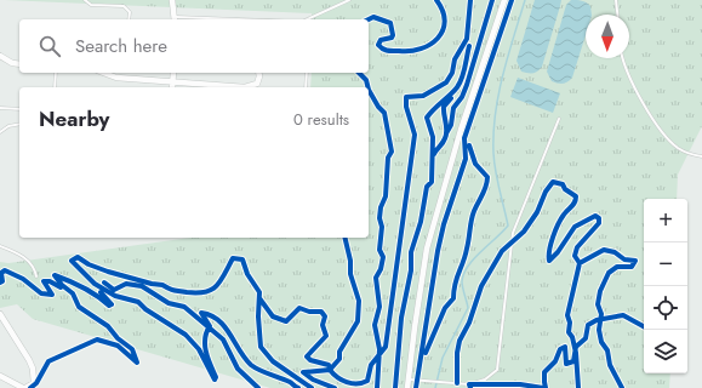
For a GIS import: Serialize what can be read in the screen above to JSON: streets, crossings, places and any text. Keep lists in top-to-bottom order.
{
  "north": "bottom",
  "page": {
    "search": "Search here",
    "heading": ["Nearby", "0 results"],
    "map_buttons": ["+", "−"]
  }
}
